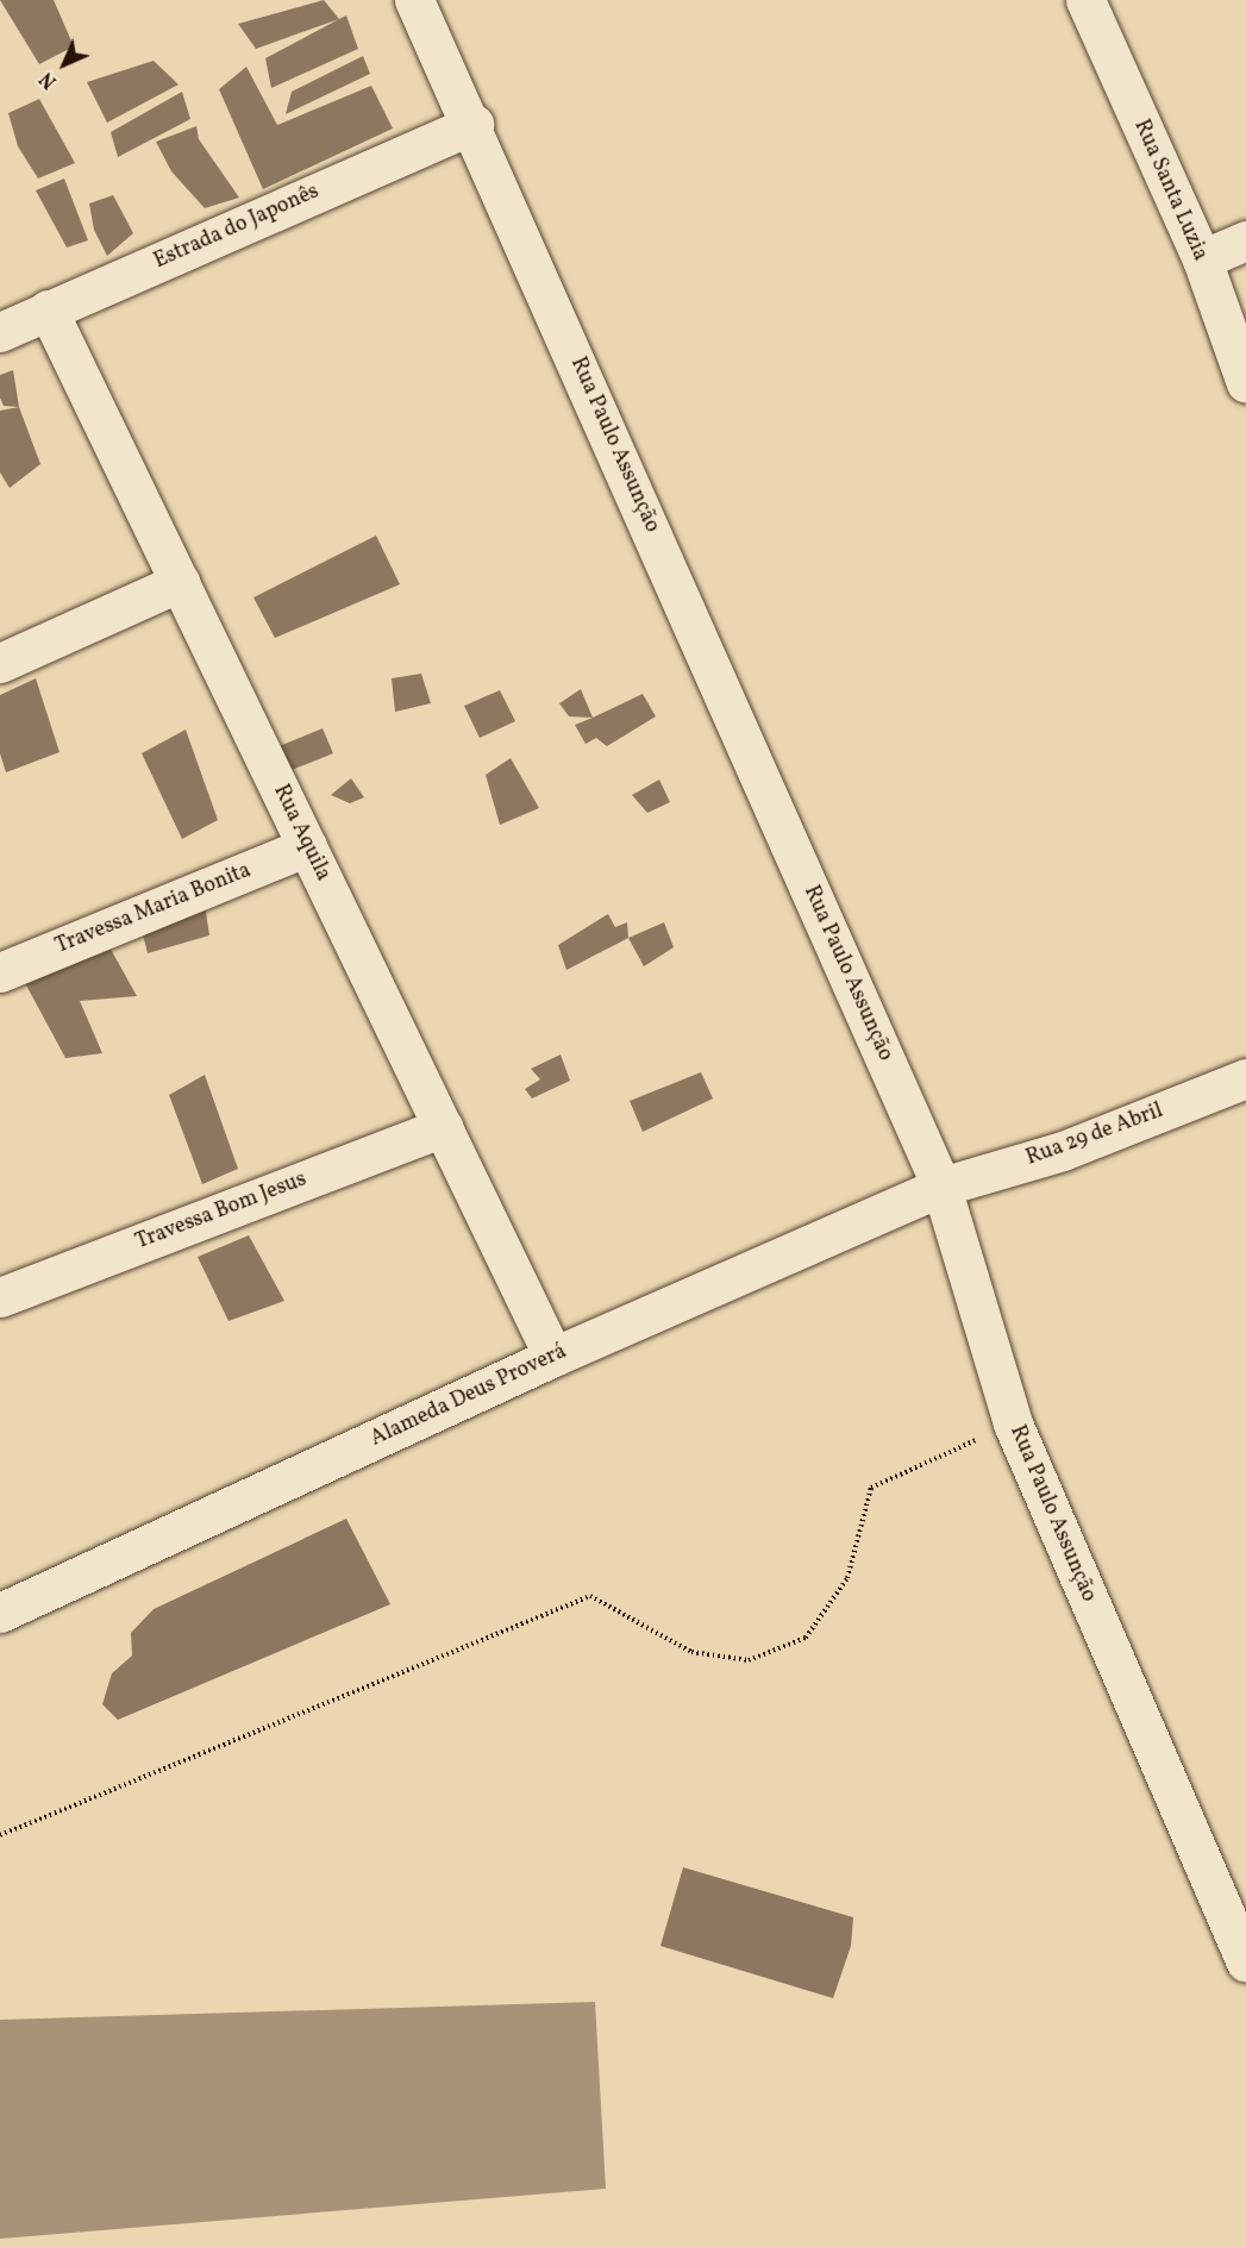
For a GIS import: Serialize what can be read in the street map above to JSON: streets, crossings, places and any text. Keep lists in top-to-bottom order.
{
  "streets": {
    "street": [
      "Rua Santa Luzia",
      "Estrada do Japonês",
      "Rua Paulo Assunção",
      "Rua Aquila",
      "Travessa Maria Bonita",
      "Rua 29 de Abril",
      "Travessa Bom Jesus",
      "Alameda Deus Proverá"
    ]
  },
  "crossings": [
    ["Estrada do Japonês", "Rua Paulo Assunção"],
    ["Estrada do Japonês", "Rua Aquila"],
    ["Rua Paulo Assunção", "Rua 29 de Abril"],
    ["Rua Paulo Assunção", "Alameda Deus Proverá"],
    ["Rua Aquila", "Travessa Maria Bonita"],
    ["Rua Aquila", "Travessa Bom Jesus"],
    ["Rua Aquila", "Alameda Deus Proverá"],
    ["Rua 29 de Abril", "Alameda Deus Proverá"]
  ],
  "north": "bottom left"
}
